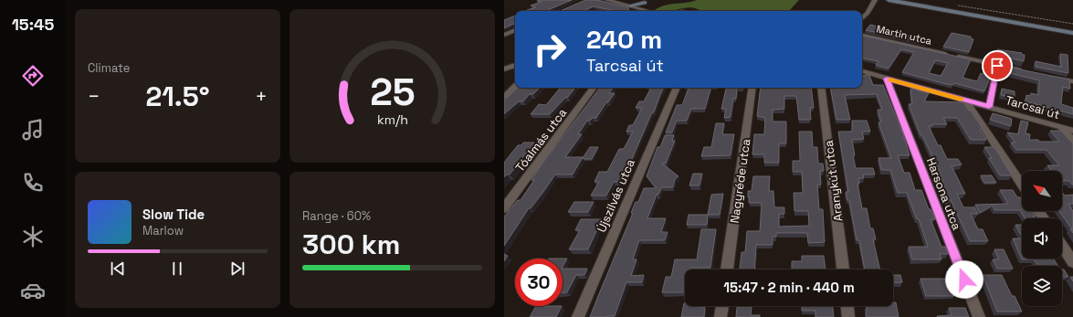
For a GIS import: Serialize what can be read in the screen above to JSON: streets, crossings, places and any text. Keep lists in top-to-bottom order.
{
  "streets": {
    "street": [
      "Martin utca",
      "Tarcsai út",
      "Tóalmás utca",
      "Nagyréde utca",
      "Aranykút utca",
      "Harsona utca",
      "Újszilvás utca"
    ]
  },
  "crossings": [
    ["Tarcsai út", "Harsona utca"]
  ],
  "north": "top left",
  "page": {
    "tabs": "15:45",
    "tile": [
      "Climate",
      ["Range · 60%", "300 km"]
    ],
    "turn": ["240 m", "Tarcsai út"],
    "heat": ["−", "21.5°", "+"],
    "song": ["Slow Tide", "Marlow"],
    "limit": "30",
    "trip": "15:47 · 2 min · 440 m",
    "gauge": ["25", "km/h"]
  }
}
